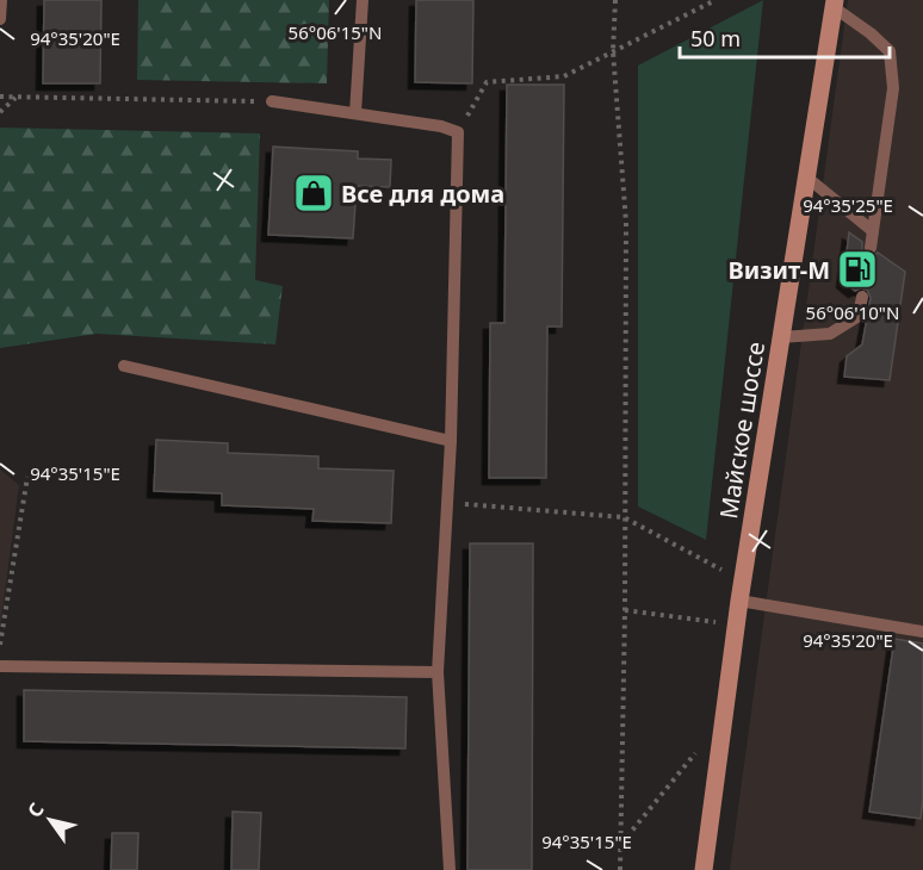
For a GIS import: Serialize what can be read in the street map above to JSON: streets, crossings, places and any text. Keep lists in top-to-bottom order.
{
  "streets": {
    "street": ["Майское шоссе"]
  },
  "places": {
    "shop": ["Все для дома"],
    "fuel station": ["Визит-М"]
  },
  "scale_bar": "50 m",
  "north": "top left",
  "coordinates": [
    "56°06'15\"N",
    "94°35'20\"E",
    "94°35'25\"E",
    "56°06'10\"N",
    "94°35'15\"E"
  ]
}
